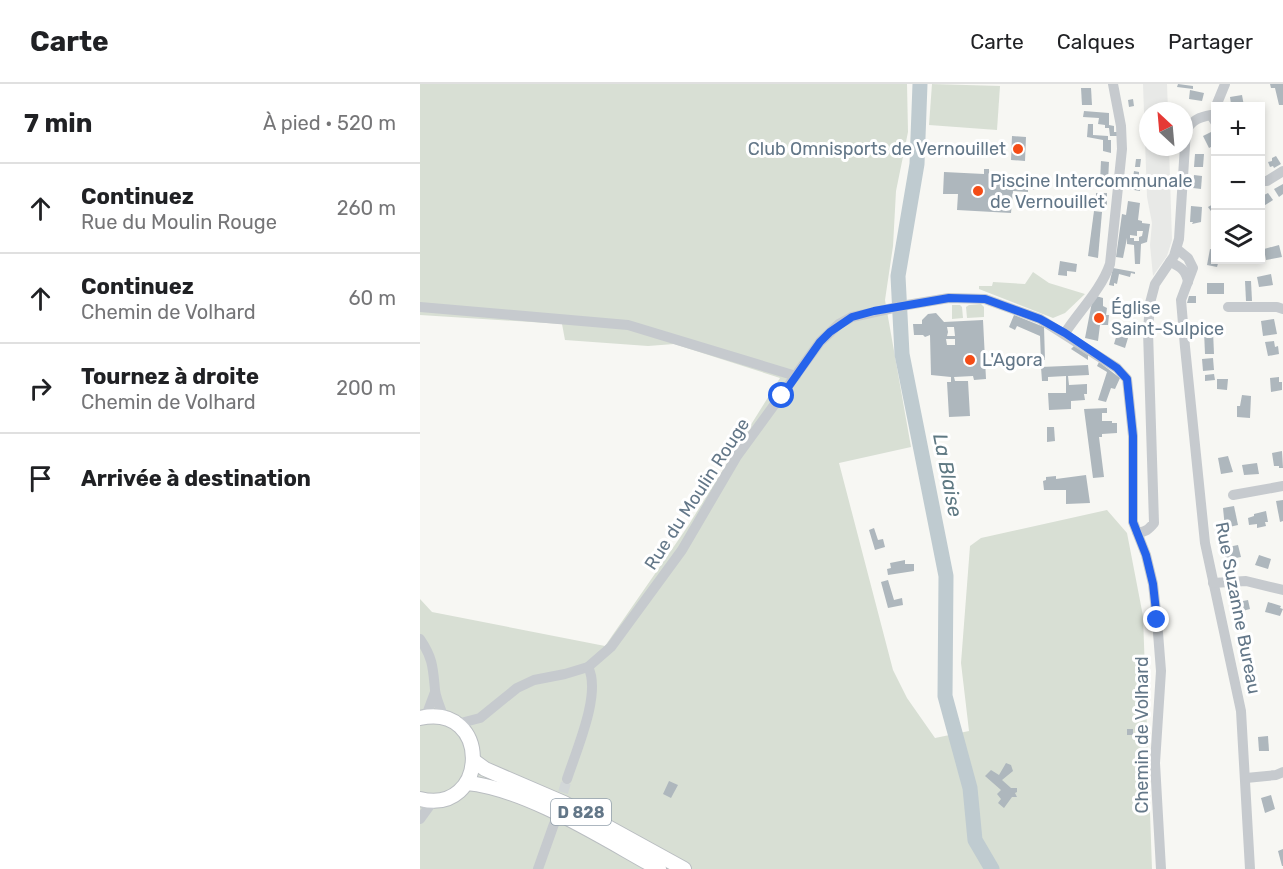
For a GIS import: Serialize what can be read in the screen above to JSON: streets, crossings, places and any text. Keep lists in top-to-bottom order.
{
  "streets": {
    "main road": ["D 828"],
    "street": ["Rue du Moulin Rouge", "Rue Suzanne Bureau", "Chemin de Volhard"]
  },
  "crossings": [
    ["Rue du Moulin Rouge", "Chemin de Volhard"]
  ],
  "water": ["La Blaise"],
  "places": [
    "Club Omnisports de Vernouillet",
    "Piscine Intercommunale de Vernouillet",
    "Église Saint-Sulpice",
    "L'Agora"
  ],
  "north": "top left",
  "page": {
    "header": "Carte",
    "nav": ["Carte", "Calques", "Partager"],
    "heading": ["7 min", "À pied · 520 m"],
    "map_buttons": ["+", "−"],
    "list": [
      ["Continuez", "Rue du Moulin Rouge", "260 m"],
      ["Continuez", "Chemin de Volhard", "60 m"],
      ["Tournez à droite", "Chemin de Volhard", "200 m"],
      "Arrivée à destination"
    ]
  }
}
